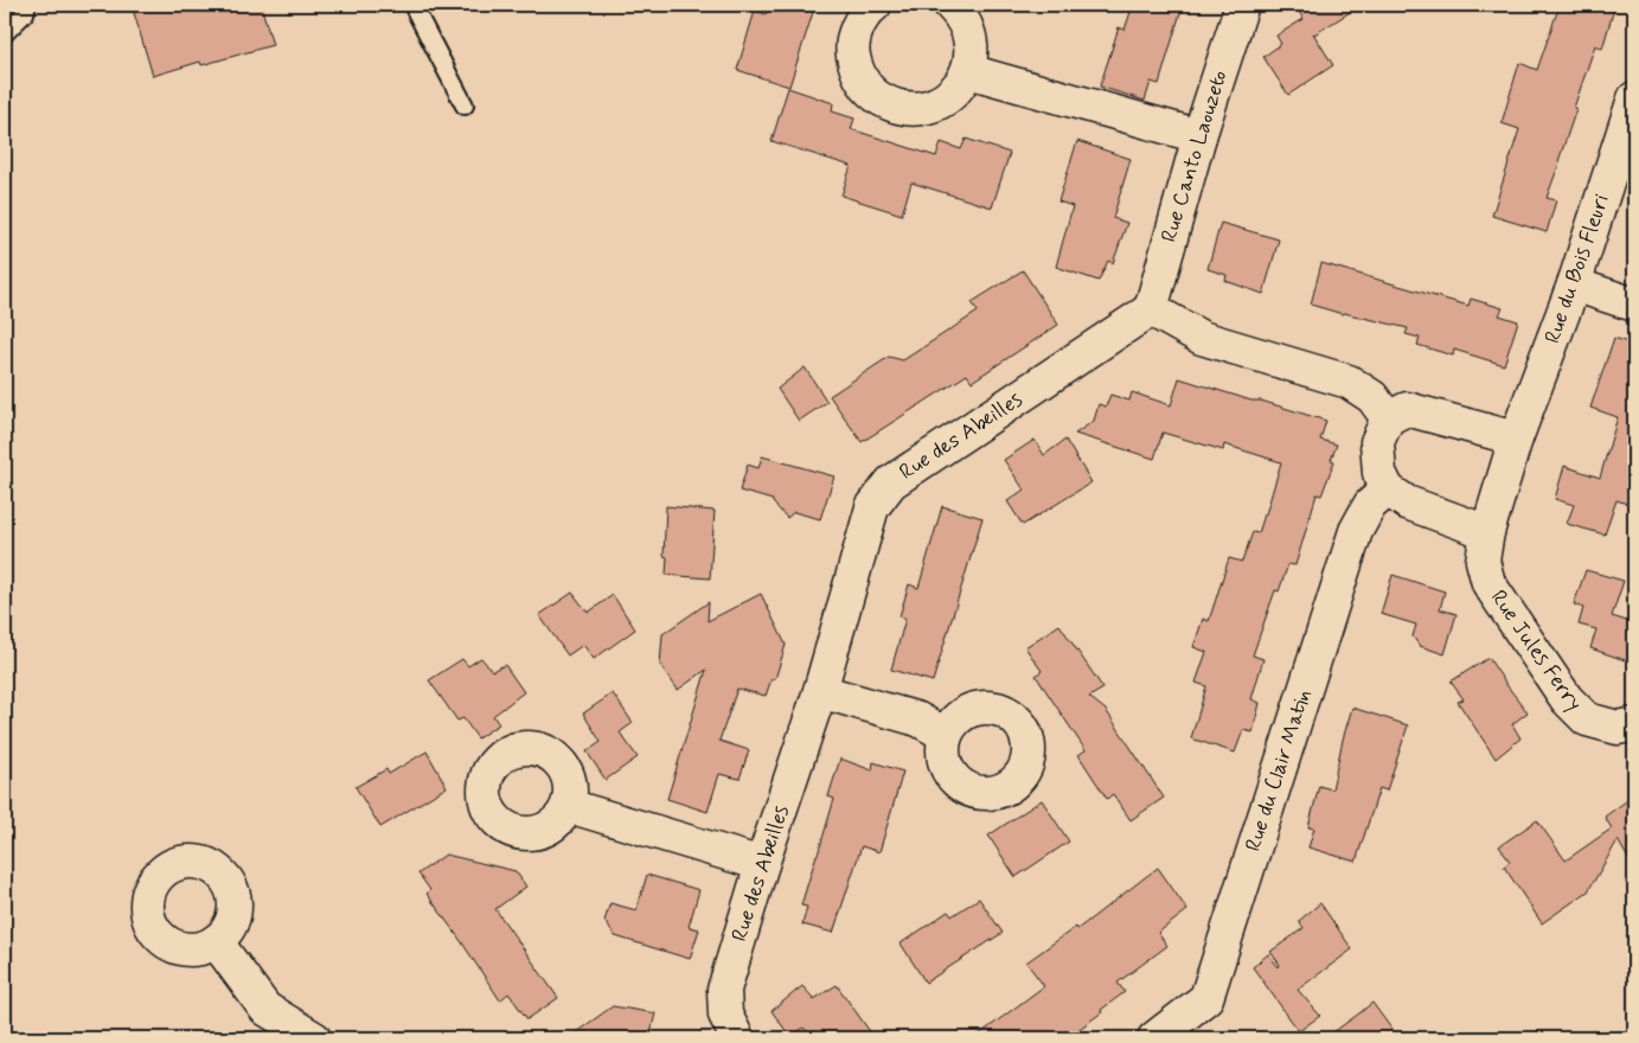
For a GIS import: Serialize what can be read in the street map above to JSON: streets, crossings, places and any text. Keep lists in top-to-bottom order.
{
  "streets": {
    "street": [
      "Rue Canto Laouzeto",
      "Rue du Bois Fleuri",
      "Rue des Abeilles",
      "Rue Jules Ferry",
      "Rue du Clair Matin"
    ]
  },
  "crossings": [
    ["Rue Canto Laouzeto", "Rue des Abeilles"],
    ["Rue du Bois Fleuri", "Rue Jules Ferry"]
  ]
}
